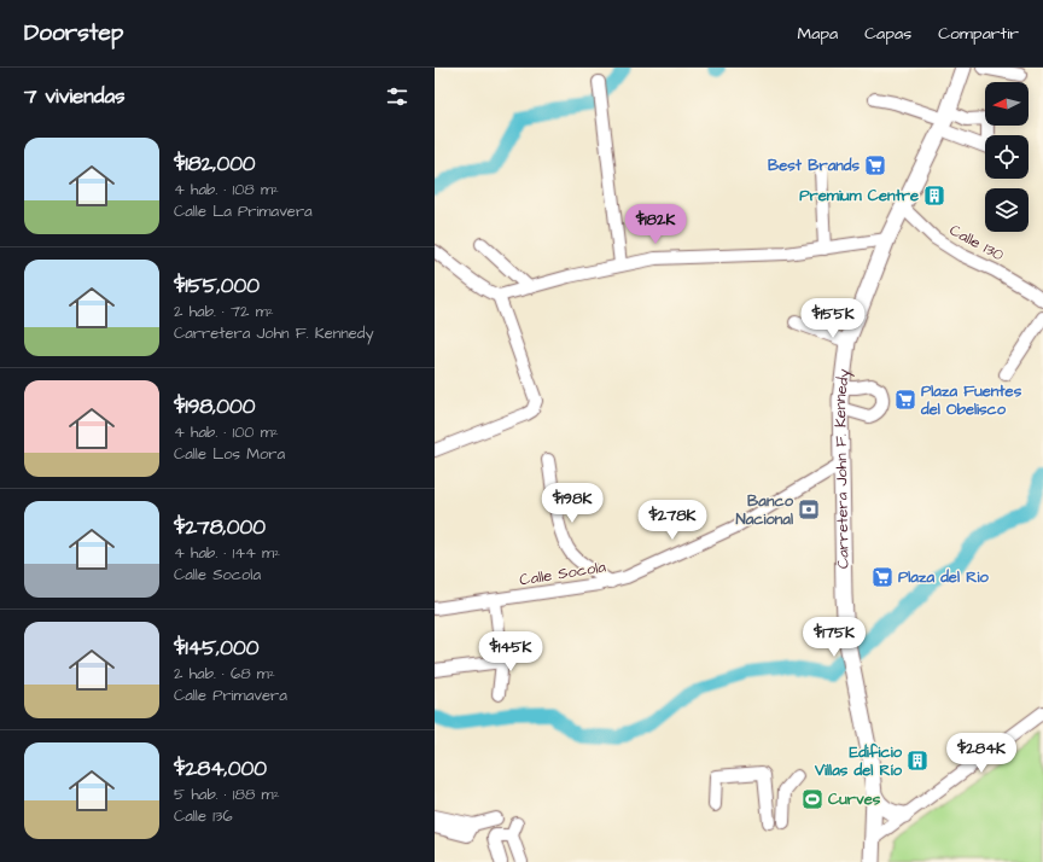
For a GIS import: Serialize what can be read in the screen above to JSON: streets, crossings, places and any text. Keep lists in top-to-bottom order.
{
  "streets": {
    "main road": ["Carretera John F. Kennedy"],
    "street": ["Calle 130", "Calle Socola"]
  },
  "crossings": [
    ["Calle 130", "Carretera John F. Kennedy"],
    ["Carretera John F. Kennedy", "Calle Socola"]
  ],
  "places": {
    "supermarket": ["Best Brands", "Plaza Fuentes del Obelisco", "Plaza del Rio"],
    "building": ["Premium Centre", "Edificio Villas del Río"],
    "bank": ["Banco Nacional"],
    "sports": ["Curves"]
  },
  "north": "left",
  "page": {
    "header": "Doorstep",
    "nav": ["Mapa", "Capas", "Compartir"],
    "heading": "7 viviendas",
    "list": [
      {
        "name": "$182,000",
        "note": "4 hab. · 108 m² · Calle La Primavera"
      },
      {
        "name": "$155,000",
        "note": "2 hab. · 72 m² · Carretera John F. Kennedy"
      },
      {
        "name": "$198,000",
        "note": "4 hab. · 100 m² · Calle Los Mora"
      },
      {
        "name": "$278,000",
        "note": "4 hab. · 144 m² · Calle Socola"
      },
      {
        "name": "$145,000",
        "note": "2 hab. · 68 m² · Calle Primavera"
      },
      {
        "name": "$284,000",
        "note": "5 hab. · 188 m² · Calle 136"
      }
    ],
    "price": [
      "$182K",
      "$155K",
      "$198K",
      "$278K",
      "$175K",
      "$145K",
      "$284K"
    ]
  }
}
